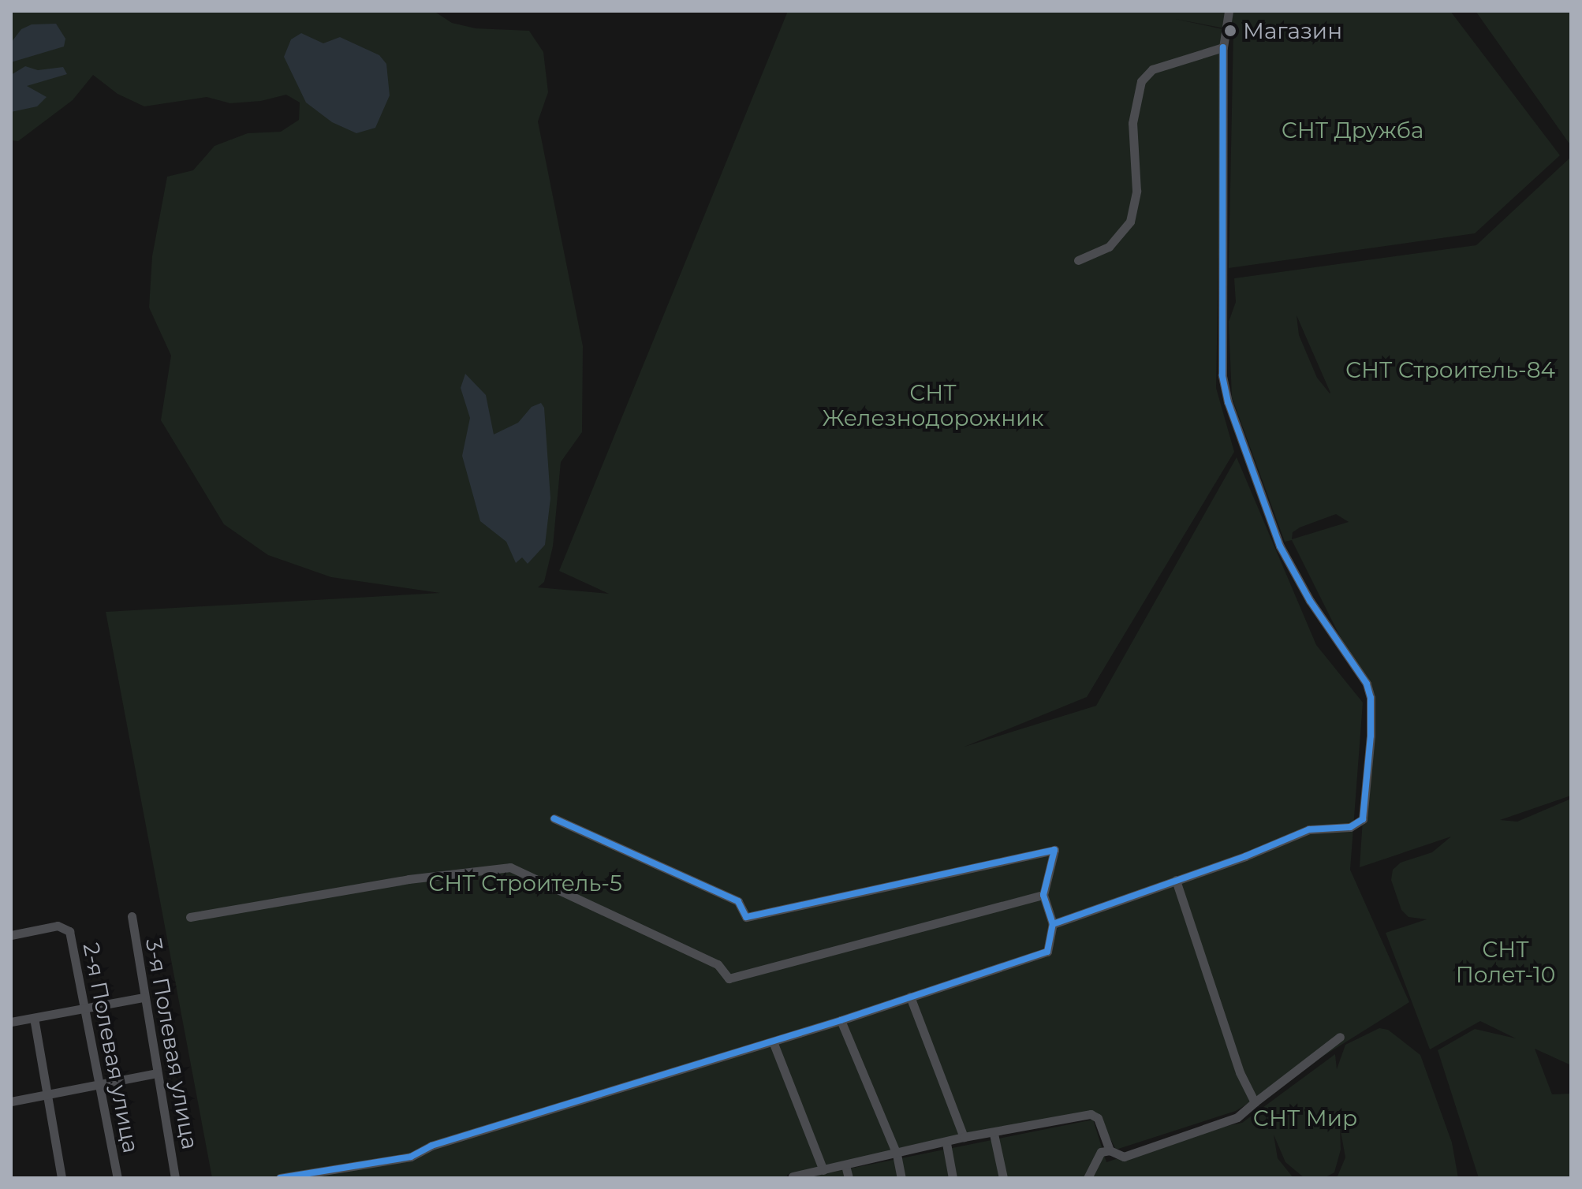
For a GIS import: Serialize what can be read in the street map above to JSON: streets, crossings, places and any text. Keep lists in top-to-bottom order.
{
  "streets": {
    "street": ["3-я Полевая улица", "2-я Полевая улица"]
  },
  "parks": [
    "СНТ Дружба",
    "СНТ Строитель-84",
    "СНТ Железнодорожник",
    "СНТ Строитель-5",
    "СНТ Полет-10",
    "СНТ Мир"
  ],
  "places": ["Магазин"]
}
